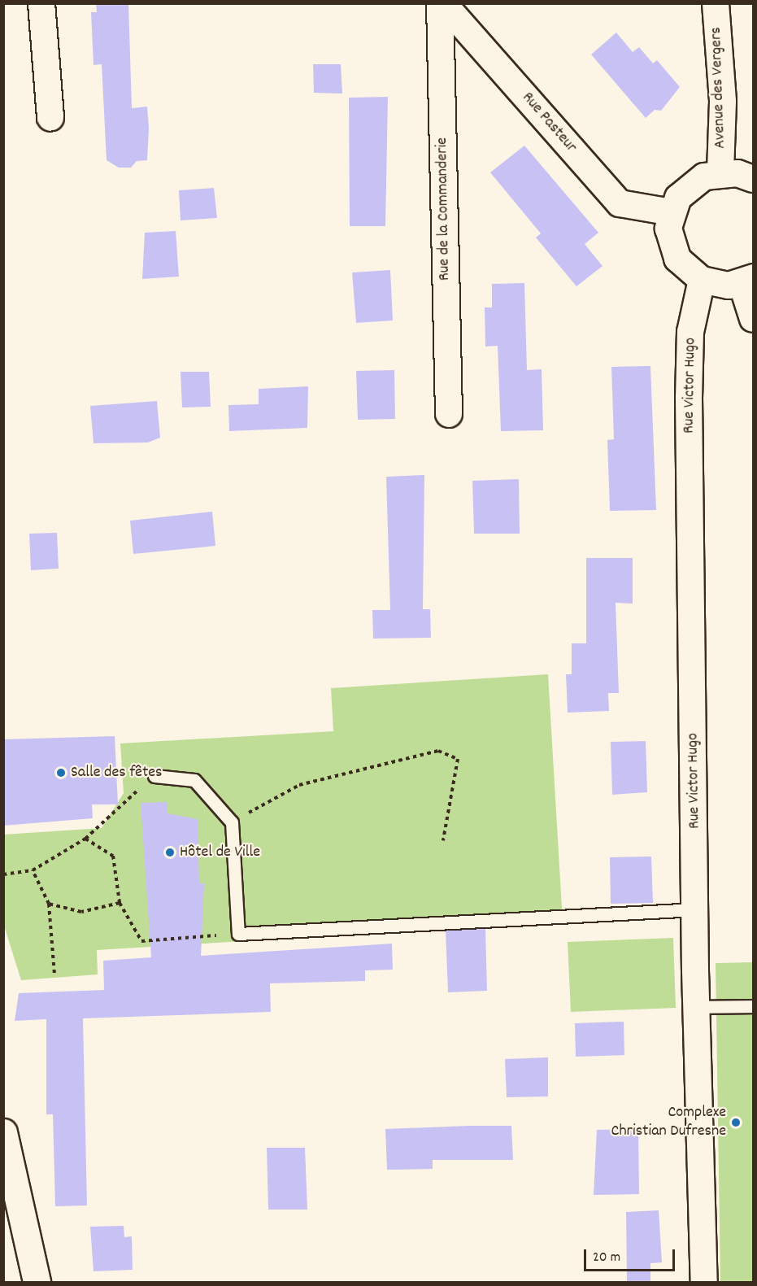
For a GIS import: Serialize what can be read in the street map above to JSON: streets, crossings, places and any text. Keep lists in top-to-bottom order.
{
  "streets": {
    "street": [
      "Avenue des Vergers",
      "Rue Pasteur",
      "Rue de la Commanderie",
      "Rue Victor Hugo"
    ]
  },
  "places": ["Salle des fêtes", "Hôtel de Ville", "Complexe Christian Dufresne"],
  "scale_bar": "20 m"
}
